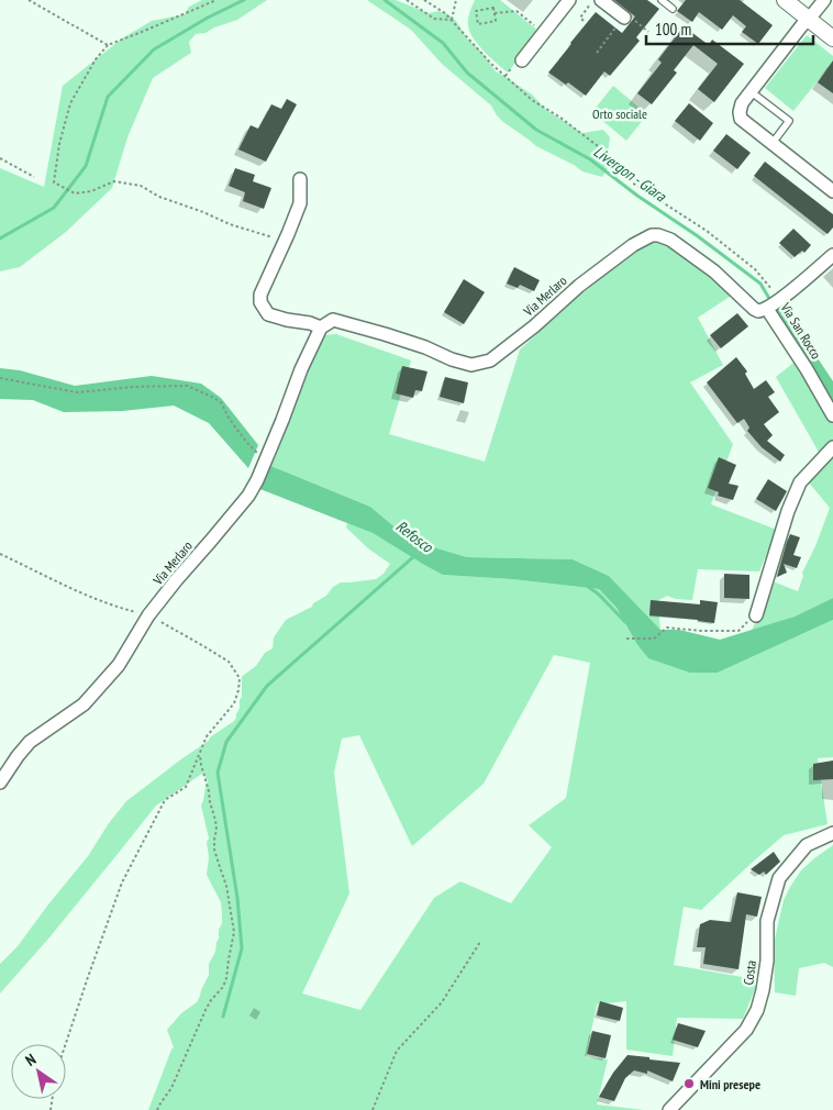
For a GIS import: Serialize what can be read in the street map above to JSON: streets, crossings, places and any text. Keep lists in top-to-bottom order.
{
  "streets": {
    "street": ["Via Merlaro", "Via San Rocco", "Costa"]
  },
  "crossings": [
    ["Via Merlaro", "Via San Rocco"]
  ],
  "water": ["Livergon - Giara", "Refosco"],
  "parks": ["Orto sociale"],
  "places": ["Mini presepe"],
  "scale_bar": "100 m",
  "north": "top left"
}
